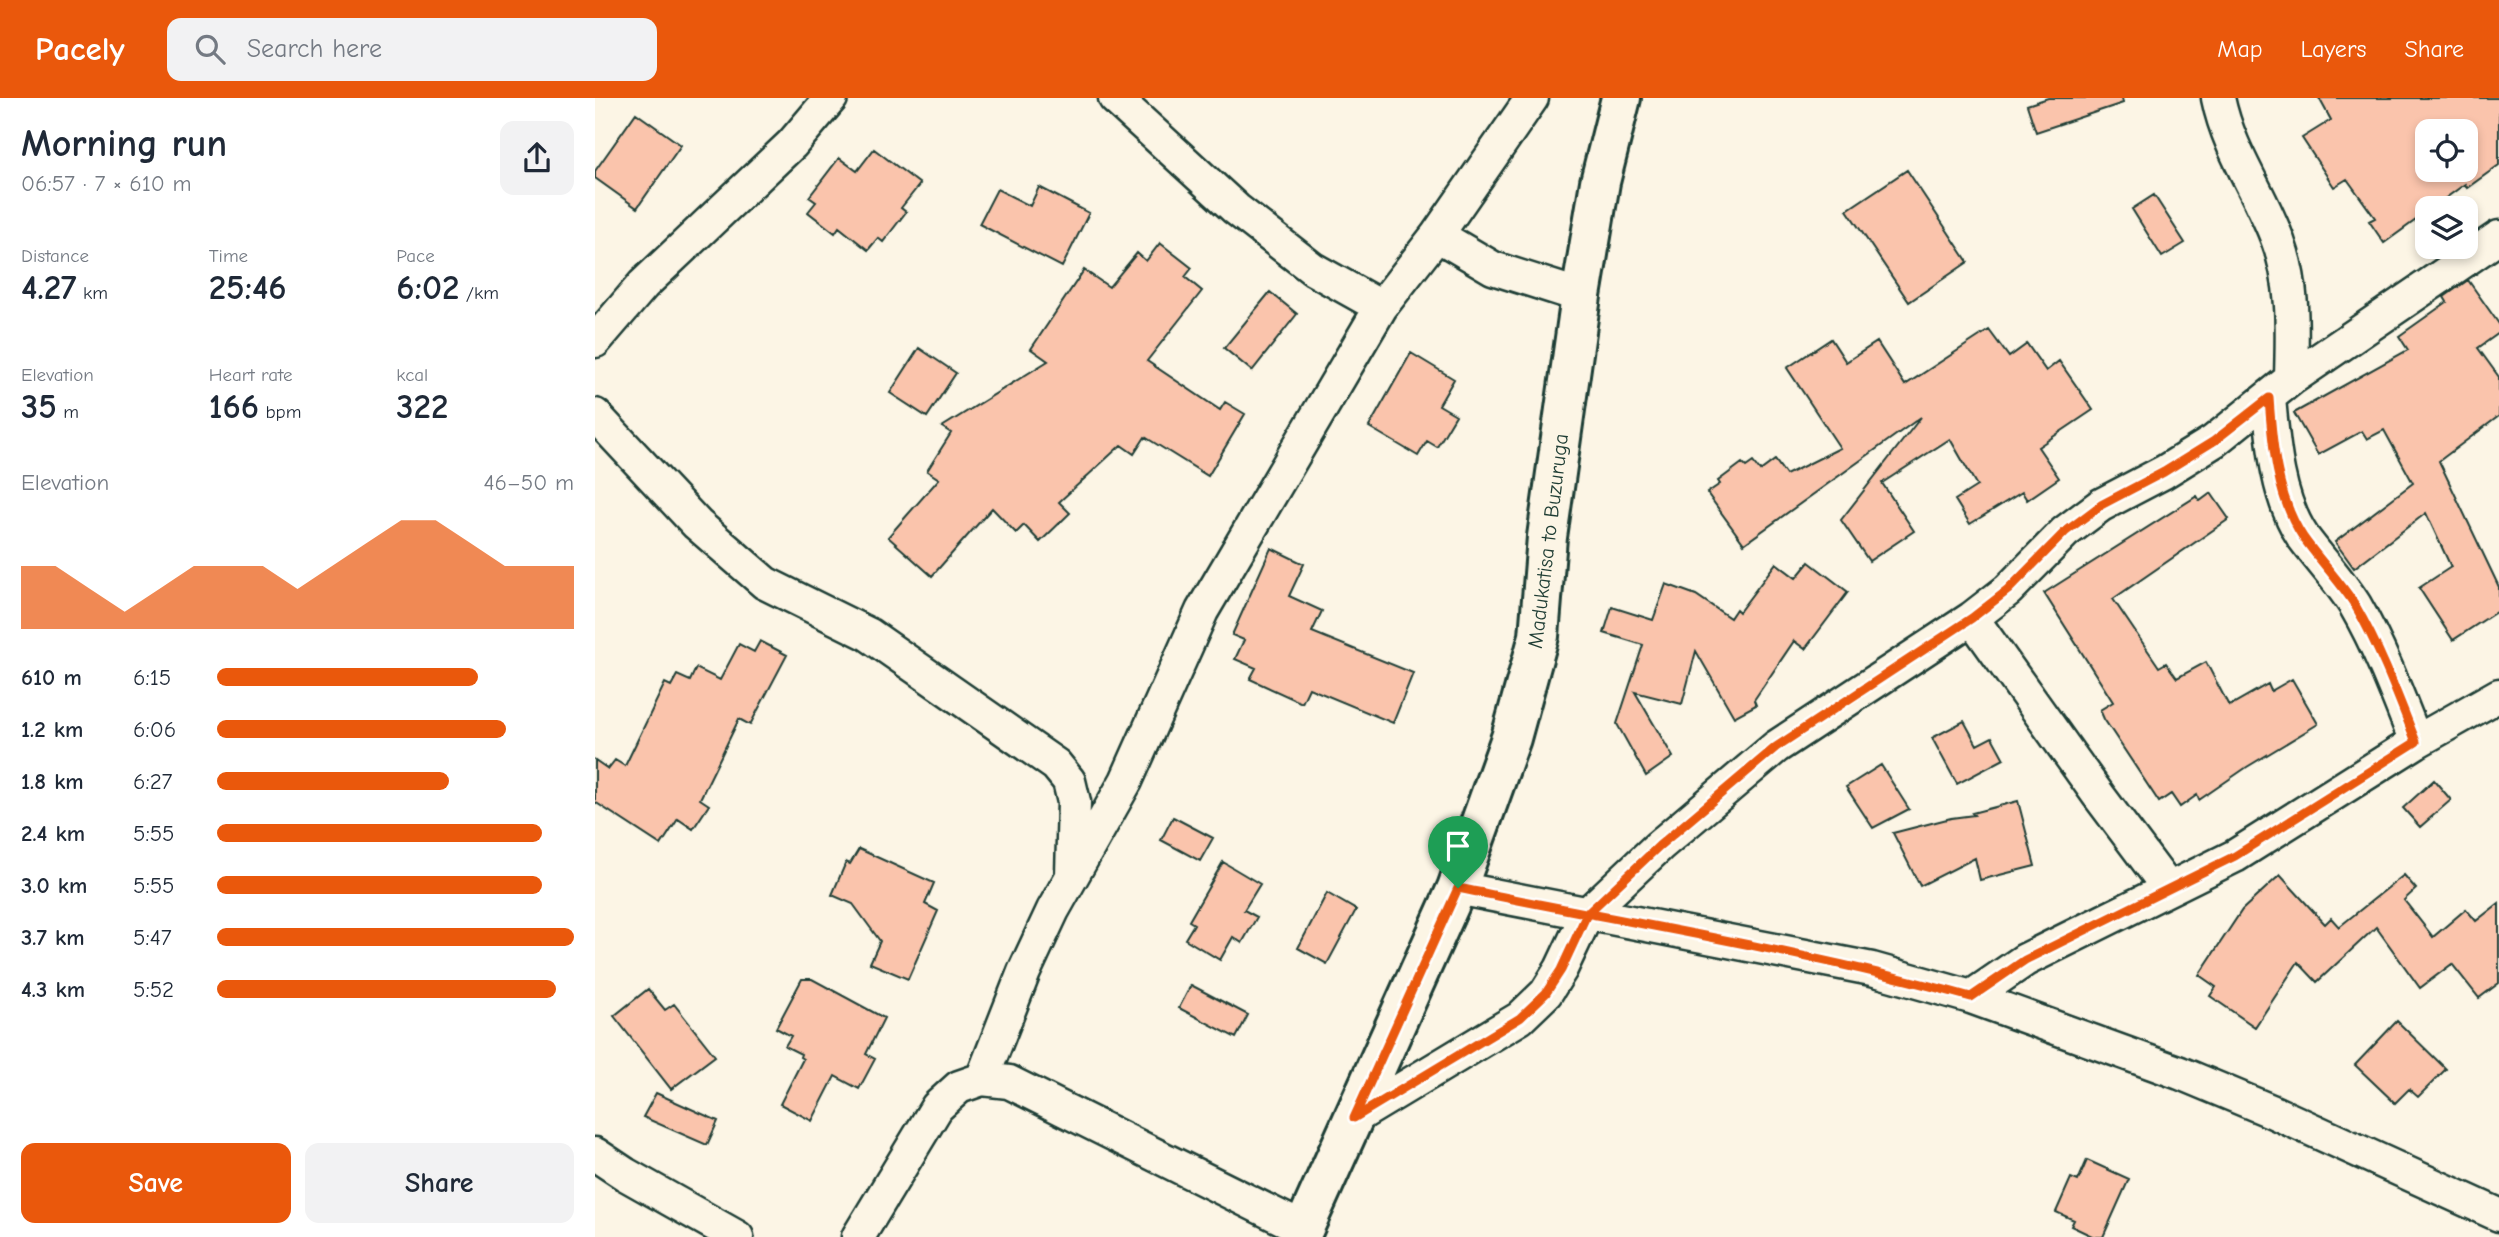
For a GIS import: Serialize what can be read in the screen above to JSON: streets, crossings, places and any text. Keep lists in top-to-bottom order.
{
  "streets": {
    "main road": ["Madukatisa to Buzuruga"]
  },
  "page": {
    "header": "Pacely",
    "search": "Search here",
    "nav": ["Map", "Layers", "Share"],
    "heading": ["Morning run", "06:57 · 7 × 610 m"],
    "stats": [
      ["Distance", "4.27 km"],
      ["Time", "25:46"],
      ["Pace", "6:02 /km"],
      ["Elevation", "35 m"],
      ["Heart rate", "166 bpm"],
      ["kcal", "322"]
    ],
    "chart": ["Elevation", "46–50 m"],
    "list": [
      {
        "name": "610 m",
        "note": "6:15"
      },
      {
        "name": "1.2 km",
        "note": "6:06"
      },
      {
        "name": "1.8 km",
        "note": "6:27"
      },
      {
        "name": "2.4 km",
        "note": "5:55"
      },
      {
        "name": "3.0 km",
        "note": "5:55"
      },
      {
        "name": "3.7 km",
        "note": "5:47"
      },
      {
        "name": "4.3 km",
        "note": "5:52"
      }
    ],
    "buttons": ["Save", "Share"]
  }
}
